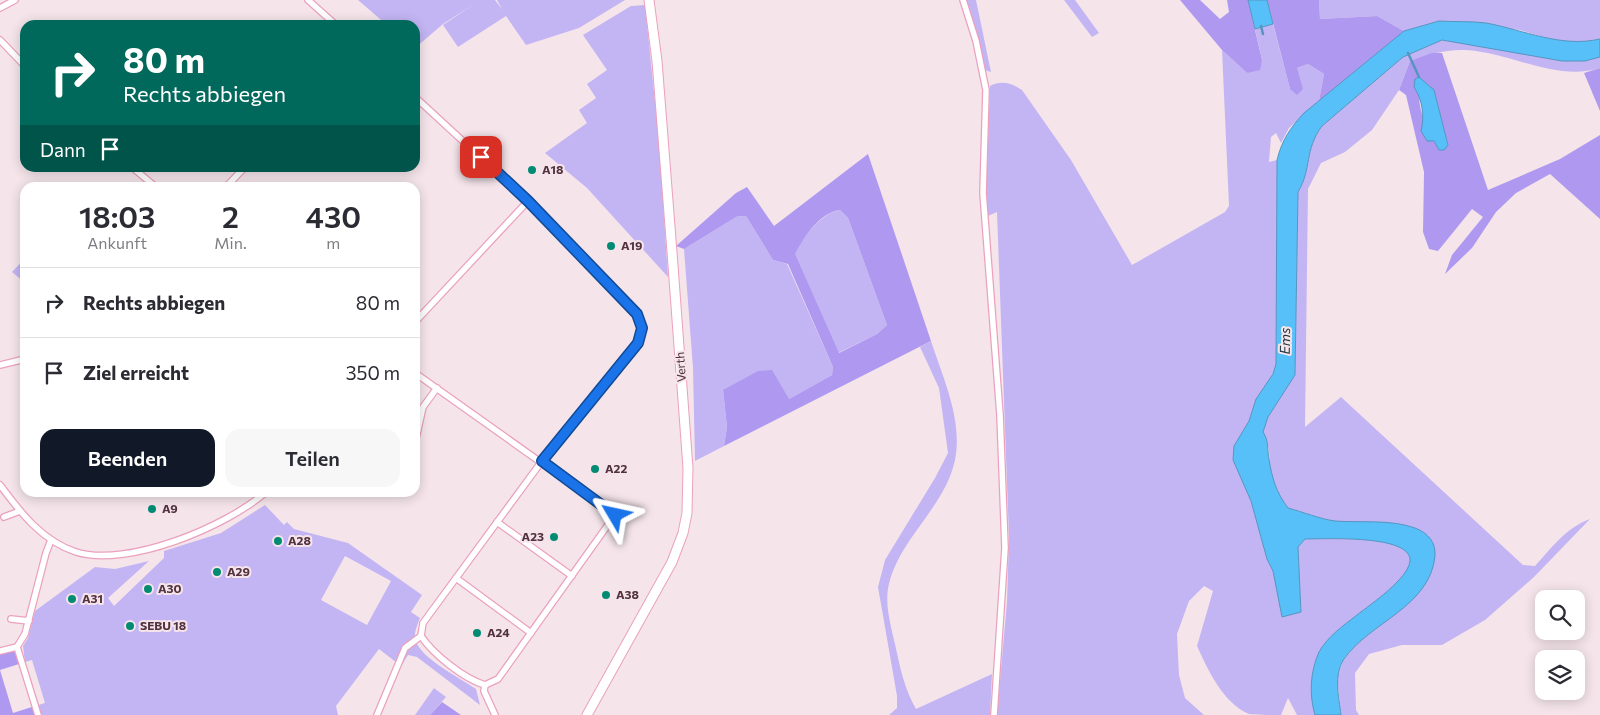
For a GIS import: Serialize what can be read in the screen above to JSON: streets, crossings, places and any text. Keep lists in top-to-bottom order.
{
  "streets": {
    "street": ["Verth"]
  },
  "water": ["Ems"],
  "places": [
    "A18",
    "A19",
    "A22",
    "A9",
    "A23",
    "A28",
    "A29",
    "A30",
    "A38",
    "A31",
    "SEBU 18",
    "A24"
  ],
  "page": {
    "turn": ["80 m", "Rechts abbiegen"],
    "then": "Dann",
    "eta": [
      "18:03",
      "Ankunft",
      "2",
      "Min.",
      "430",
      "m"
    ],
    "list": [
      {
        "name": "Rechts abbiegen",
        "value": "80 m"
      },
      {
        "name": "Ziel erreicht",
        "value": "350 m"
      }
    ],
    "buttons": ["Beenden", "Teilen"]
  }
}
